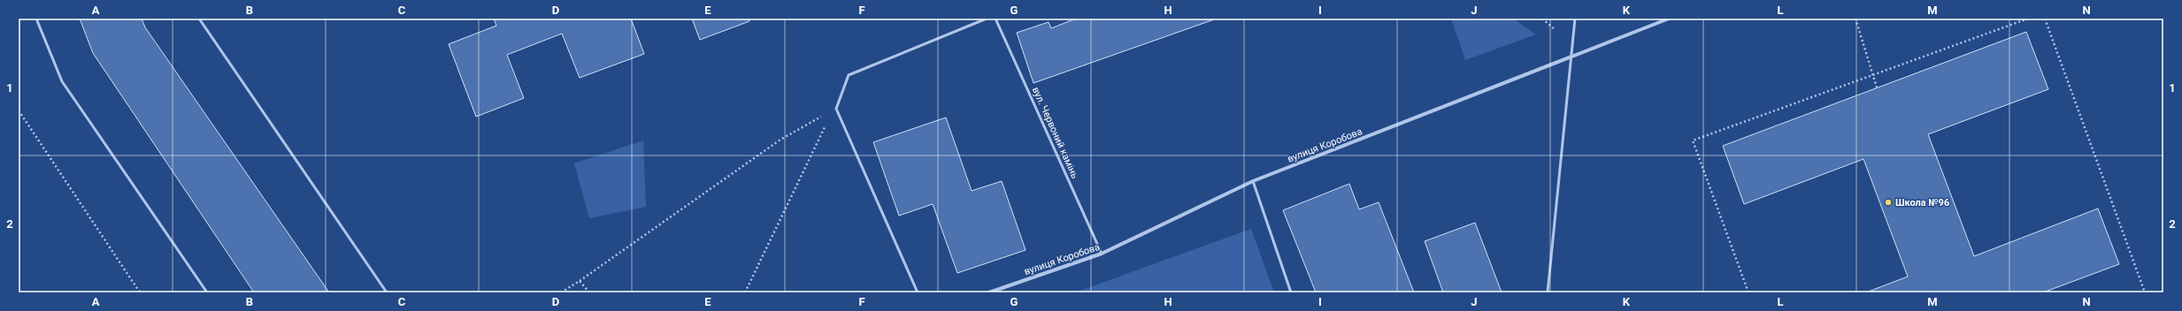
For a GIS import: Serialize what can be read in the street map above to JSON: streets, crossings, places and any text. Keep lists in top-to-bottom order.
{
  "streets": {
    "street": ["вулиця Коробова"],
    "lane": ["вул. Червоний камінь"]
  },
  "crossings": [
    ["вул. Червоний камінь", "вулиця Коробова"]
  ],
  "places": ["Школа №96"],
  "grid": {
    "columns": [
      "A",
      "B",
      "C",
      "D",
      "E",
      "F",
      "G",
      "H",
      "I",
      "J",
      "K",
      "L",
      "M",
      "N"
    ],
    "rows": ["1", "2"]
  }
}
